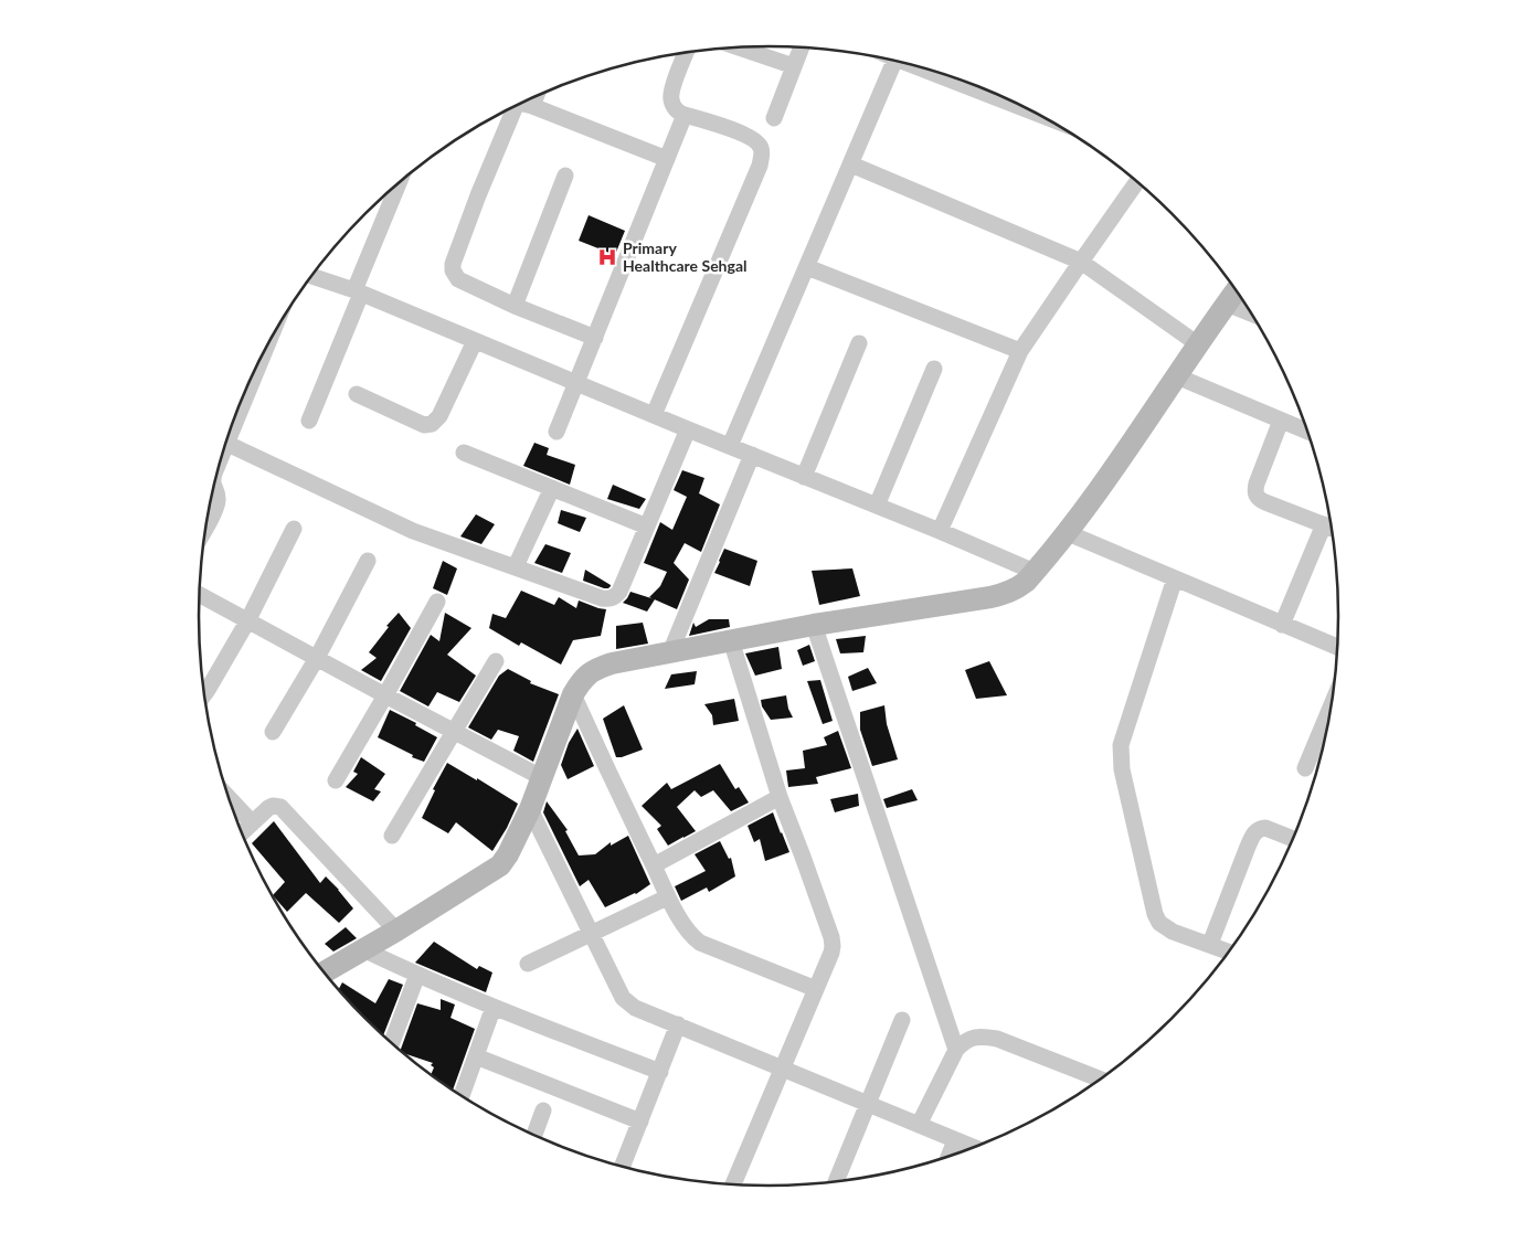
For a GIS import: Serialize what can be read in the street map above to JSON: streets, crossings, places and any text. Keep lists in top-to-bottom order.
{
  "places": {
    "hospital": ["Primary Healthcare Sehgal"]
  }
}
